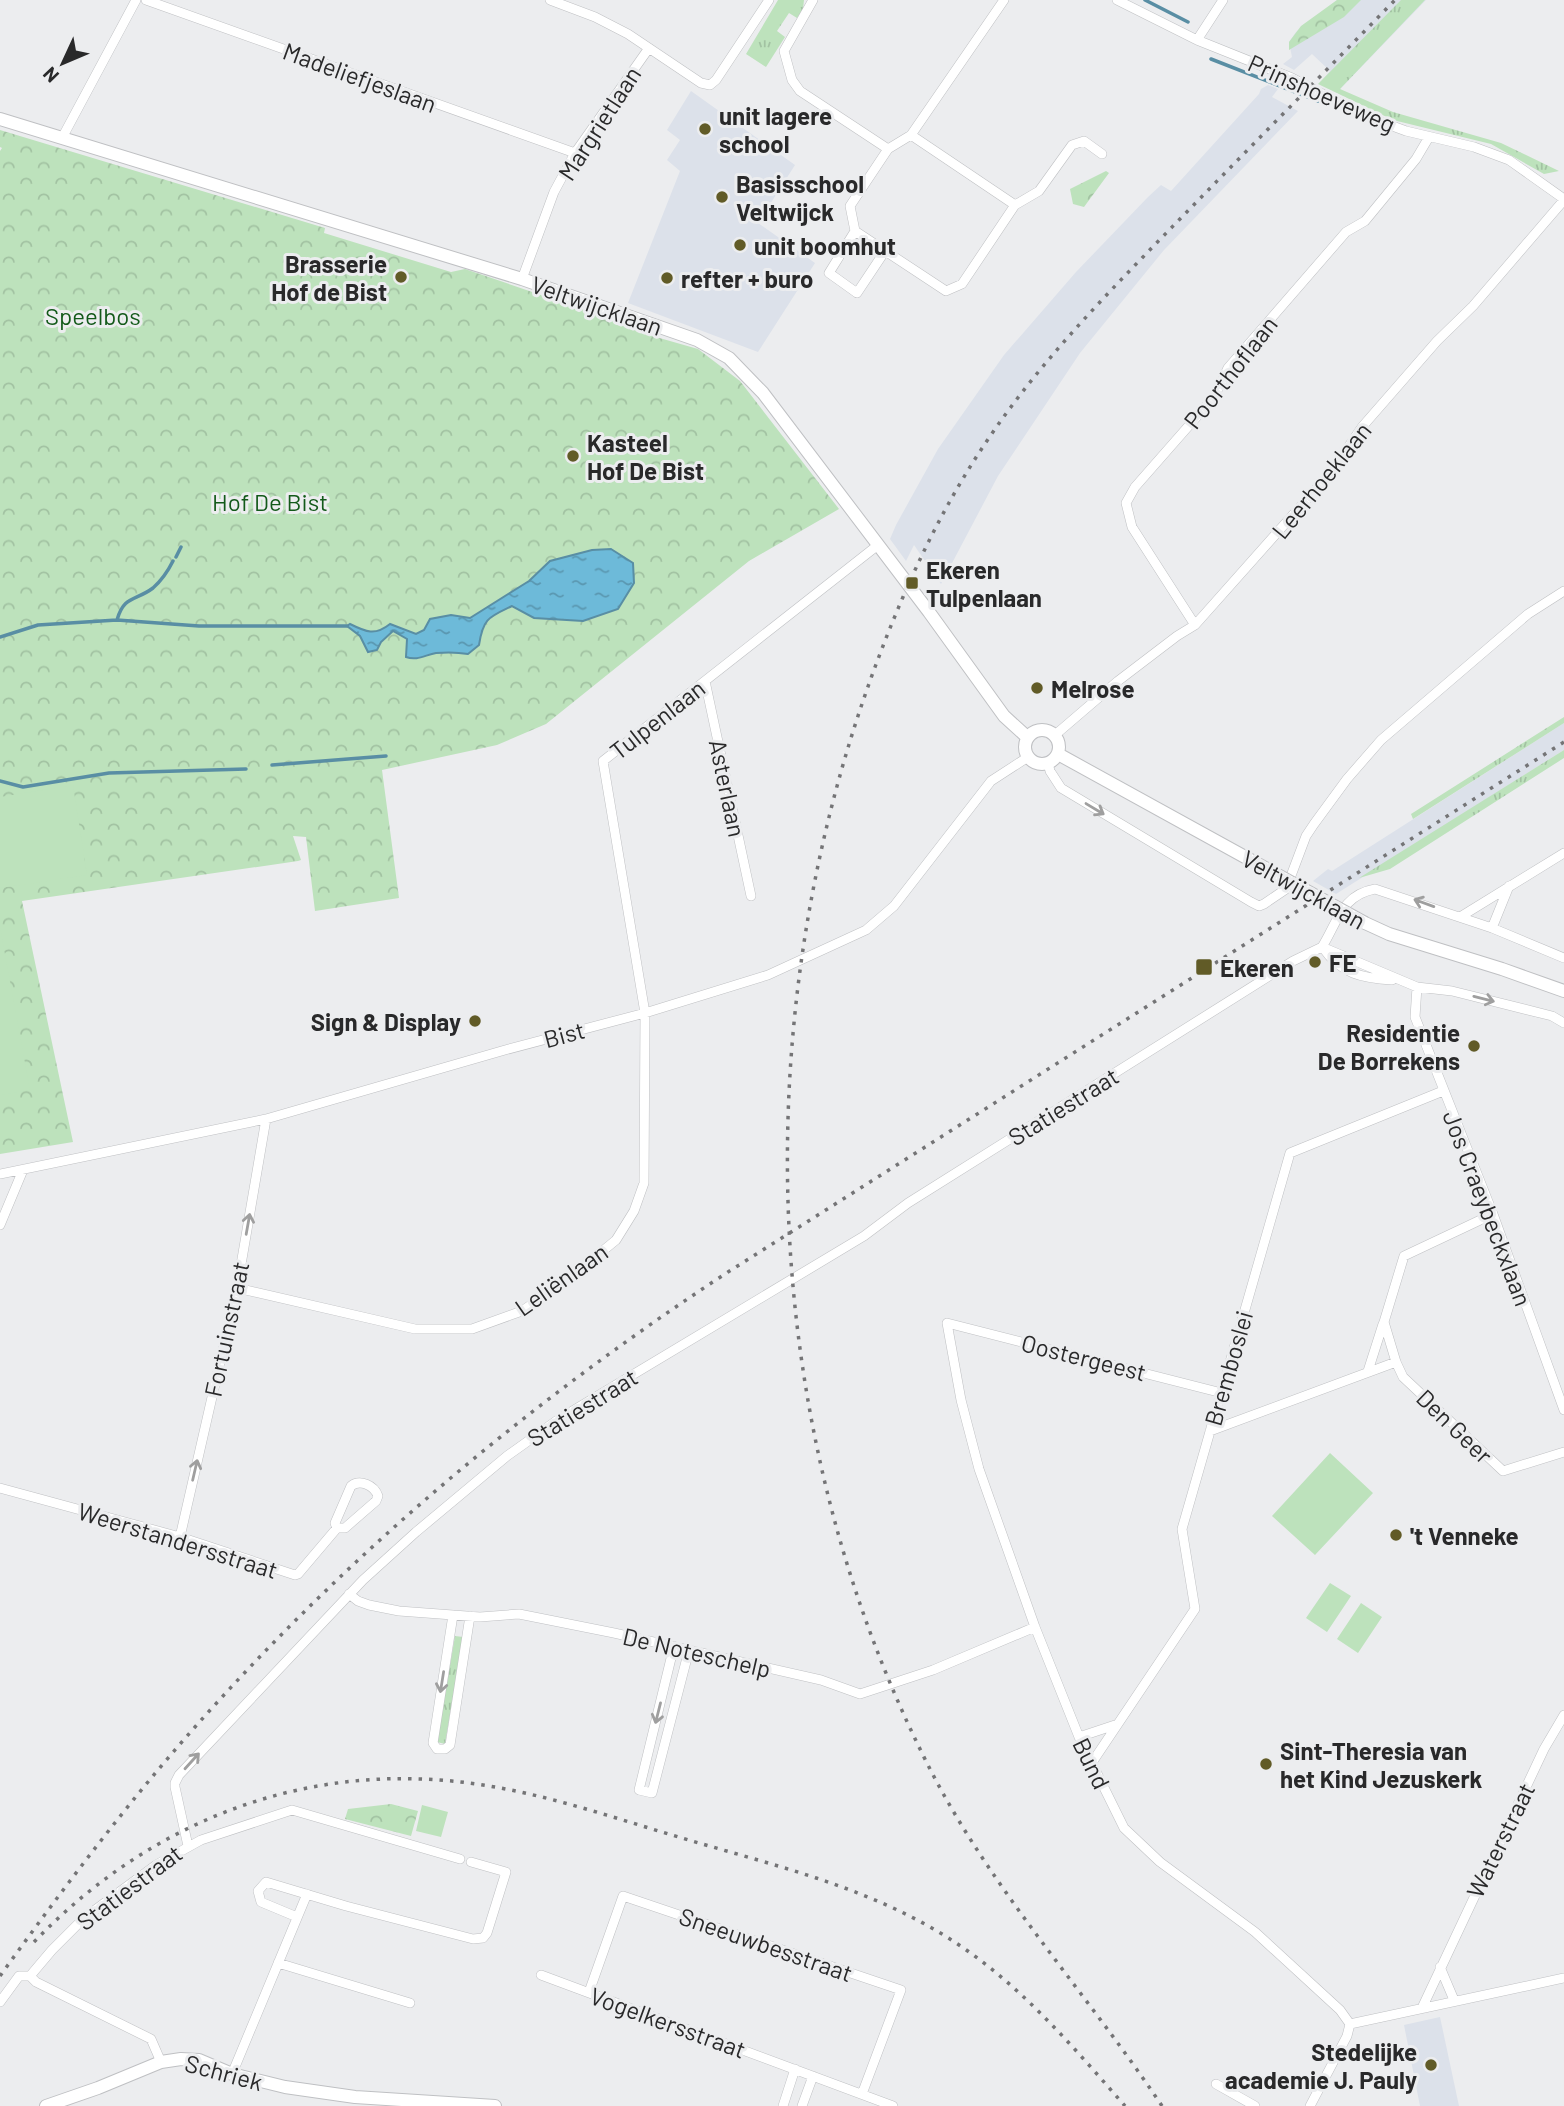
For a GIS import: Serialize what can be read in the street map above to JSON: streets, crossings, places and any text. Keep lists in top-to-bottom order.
{
  "streets": {
    "street": [
      "Madeliefjeslaan",
      "Prinshoeveweg",
      "Margrietlaan",
      "Veltwijcklaan",
      "Poorthoflaan",
      "Leerhoeklaan",
      "Tulpenlaan",
      "Asterlaan",
      "Bist",
      "Statiestraat",
      "Jos Craeybeckxlaan",
      "Leliënlaan",
      "Fortuinstraat",
      "Oostergeest",
      "Bremboslei",
      "Den Geer",
      "Weerstandersstraat",
      "De Noteschelp",
      "Bund",
      "Waterstraat",
      "Sneeuwbesstraat",
      "Vogelkersstraat",
      "Schriek"
    ]
  },
  "crossings": [
    ["Madeliefjeslaan", "Margrietlaan"],
    ["Prinshoeveweg", "Poorthoflaan"],
    ["Prinshoeveweg", "Leerhoeklaan"],
    ["Margrietlaan", "Veltwijcklaan"],
    ["Veltwijcklaan", "Leerhoeklaan"],
    ["Veltwijcklaan", "Tulpenlaan"],
    ["Veltwijcklaan", "Bist"],
    ["Veltwijcklaan", "Statiestraat"],
    ["Veltwijcklaan", "Jos Craeybeckxlaan"],
    ["Poorthoflaan", "Leerhoeklaan"],
    ["Leerhoeklaan", "Bist"],
    ["Tulpenlaan", "Asterlaan"],
    ["Tulpenlaan", "Bist"],
    ["Tulpenlaan", "Leliënlaan"],
    ["Bist", "Leliënlaan"],
    ["Bist", "Fortuinstraat"],
    ["Statiestraat", "De Noteschelp"],
    ["Statiestraat", "Schriek"],
    ["Jos Craeybeckxlaan", "Bremboslei"],
    ["Leliënlaan", "Fortuinstraat"],
    ["Fortuinstraat", "Weerstandersstraat"],
    ["Oostergeest", "Bremboslei"],
    ["Oostergeest", "Bund"],
    ["Bremboslei", "Bund"],
    ["De Noteschelp", "Bund"],
    ["Sneeuwbesstraat", "Vogelkersstraat"]
  ],
  "one_way": ["Fortuinstraat"],
  "parks": ["Speelbos", "Hof De Bist"],
  "places": {
    "other": [
      "unit lagere school",
      "Basisschool Veltwijck",
      "unit boomhut",
      "Brasserie Hof de Bist",
      "refter + buro",
      "Kasteel Hof De Bist",
      "Melrose",
      "FE",
      "Sign & Display",
      "Residentie De Borrekens",
      "'t Venneke",
      "Sint-Theresia van het Kind Jezuskerk",
      "Stedelijke academie J. Pauly"
    ],
    "transit": ["Ekeren Tulpenlaan", "Ekeren"]
  },
  "north": "bottom left"
}
